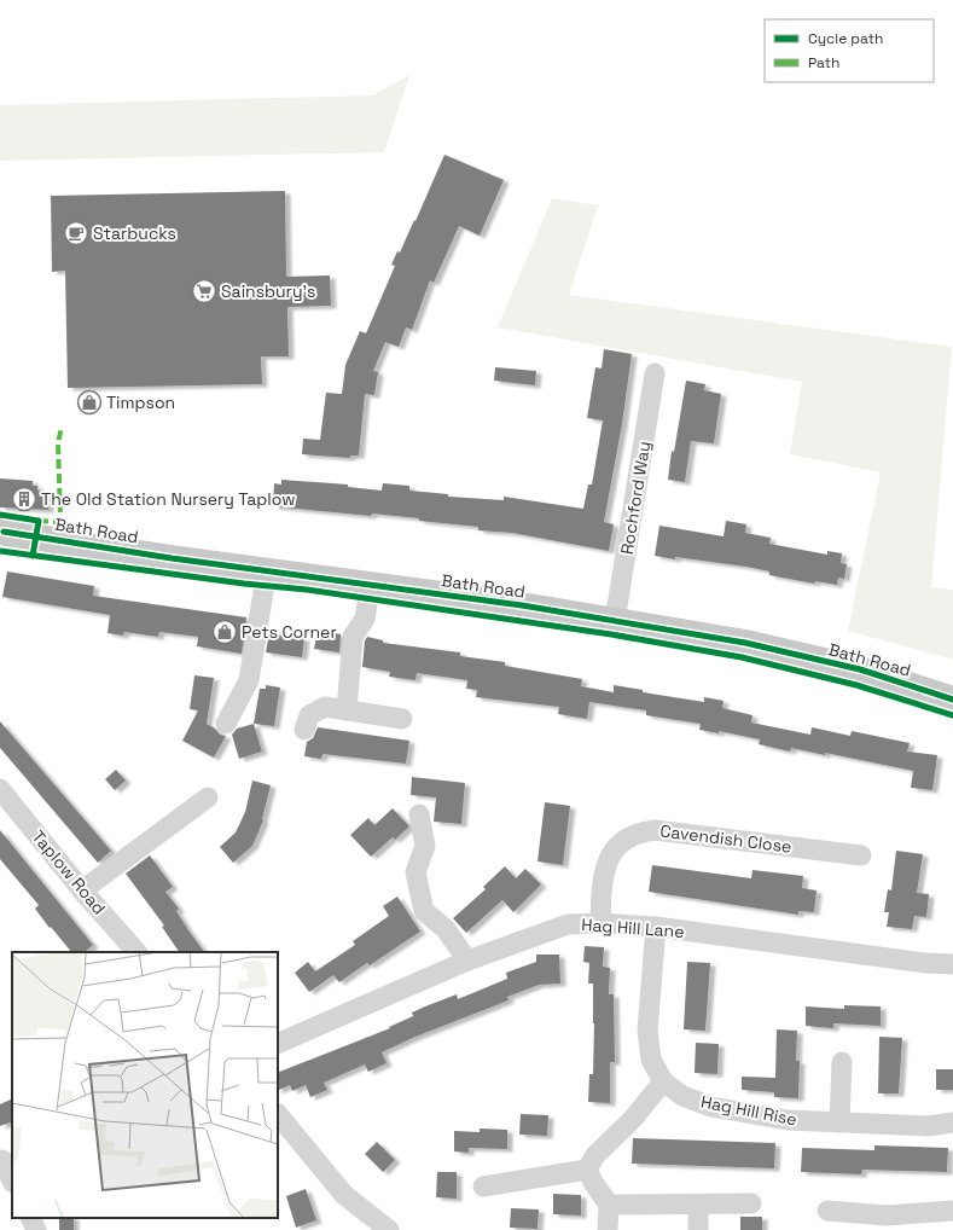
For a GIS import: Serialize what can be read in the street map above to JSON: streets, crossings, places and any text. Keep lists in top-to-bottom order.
{
  "streets": {
    "main road": ["Bath Road"],
    "street": [
      "Rochford Way",
      "Cavendish Close",
      "Taplow Road",
      "Hag Hill Lane",
      "Hag Hill Rise"
    ]
  },
  "crossings": [
    ["Rochford Way", "Bath Road"],
    ["Cavendish Close", "Hag Hill Lane"],
    ["Hag Hill Lane", "Hag Hill Rise"]
  ],
  "places": {
    "cafe": ["Starbucks"],
    "supermarket": ["Sainsbury's"],
    "shop": ["Timpson", "Pets Corner"],
    "building": ["The Old Station Nursery Taplow"]
  },
  "legend": ["Cycle path", "Path"]
}
